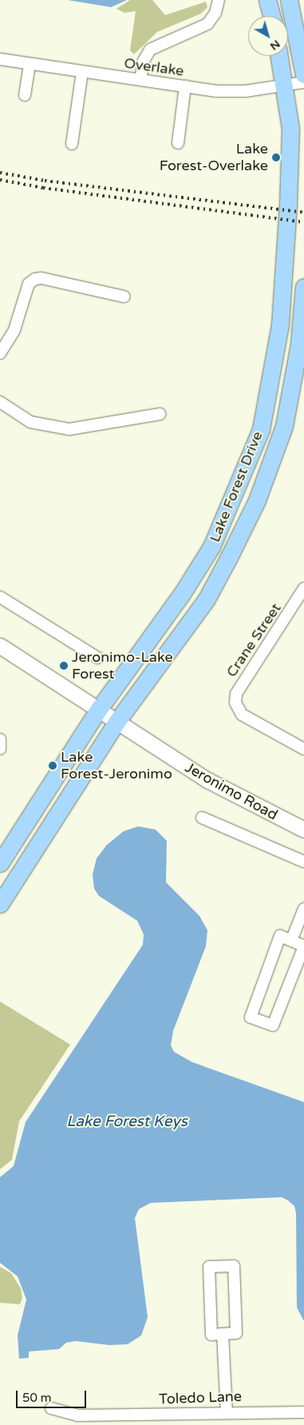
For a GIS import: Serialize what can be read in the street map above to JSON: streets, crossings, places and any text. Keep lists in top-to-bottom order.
{
  "streets": {
    "main road": ["Lake Forest Drive", "Jeronimo Road"],
    "street": ["Overlake", "Crane Street", "Toledo Lane"]
  },
  "crossings": [
    ["Overlake", "Lake Forest Drive"],
    ["Lake Forest Drive", "Jeronimo Road"]
  ],
  "water": ["Lake Forest Keys"],
  "places": ["Lake Forest-Overlake", "Jeronimo-Lake Forest", "Lake Forest-Jeronimo"],
  "scale_bar": "50 m",
  "north": "bottom right"
}
